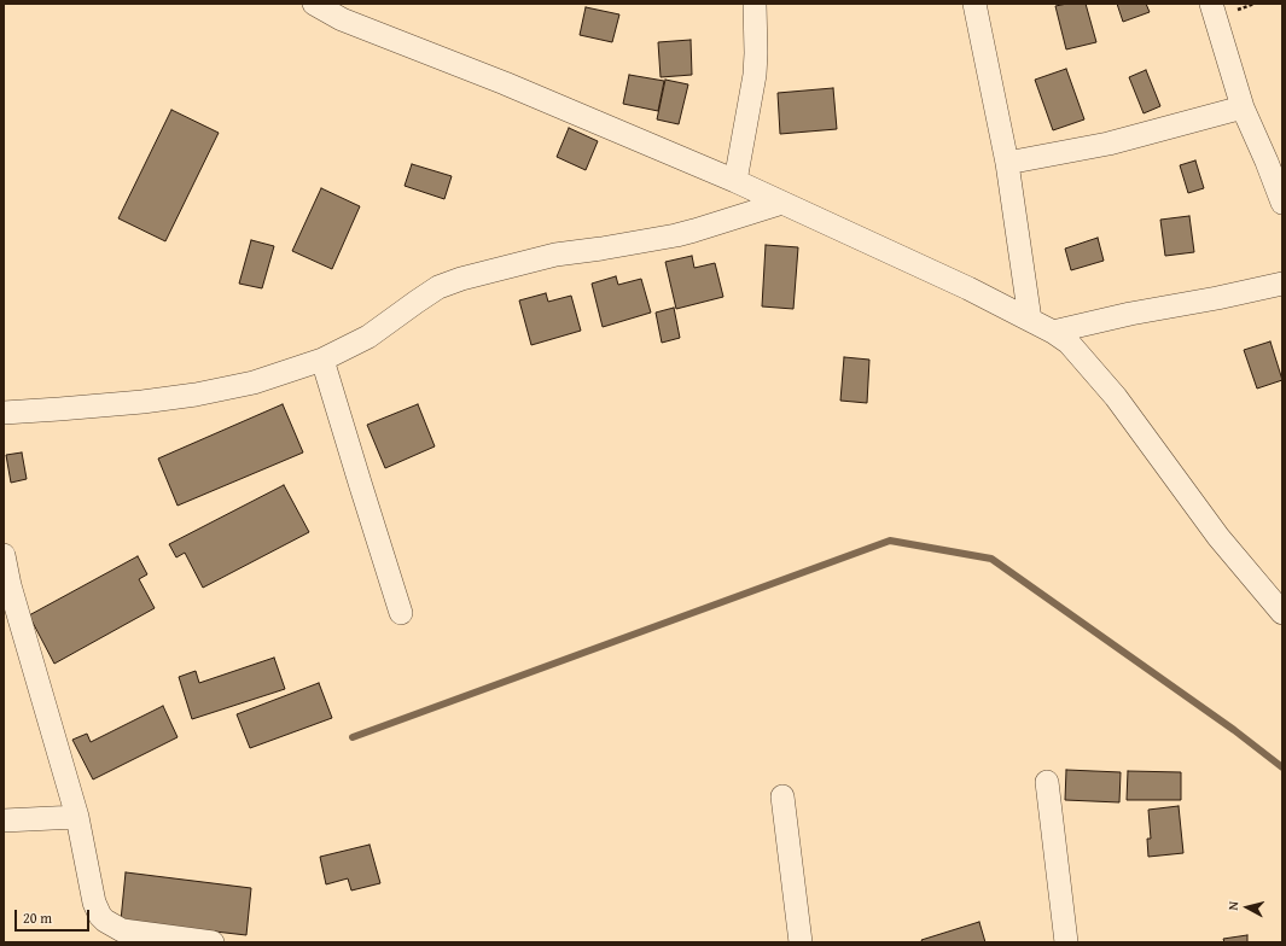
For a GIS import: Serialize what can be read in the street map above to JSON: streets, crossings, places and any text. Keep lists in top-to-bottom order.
{
  "scale_bar": "20 m",
  "north": "left"
}
